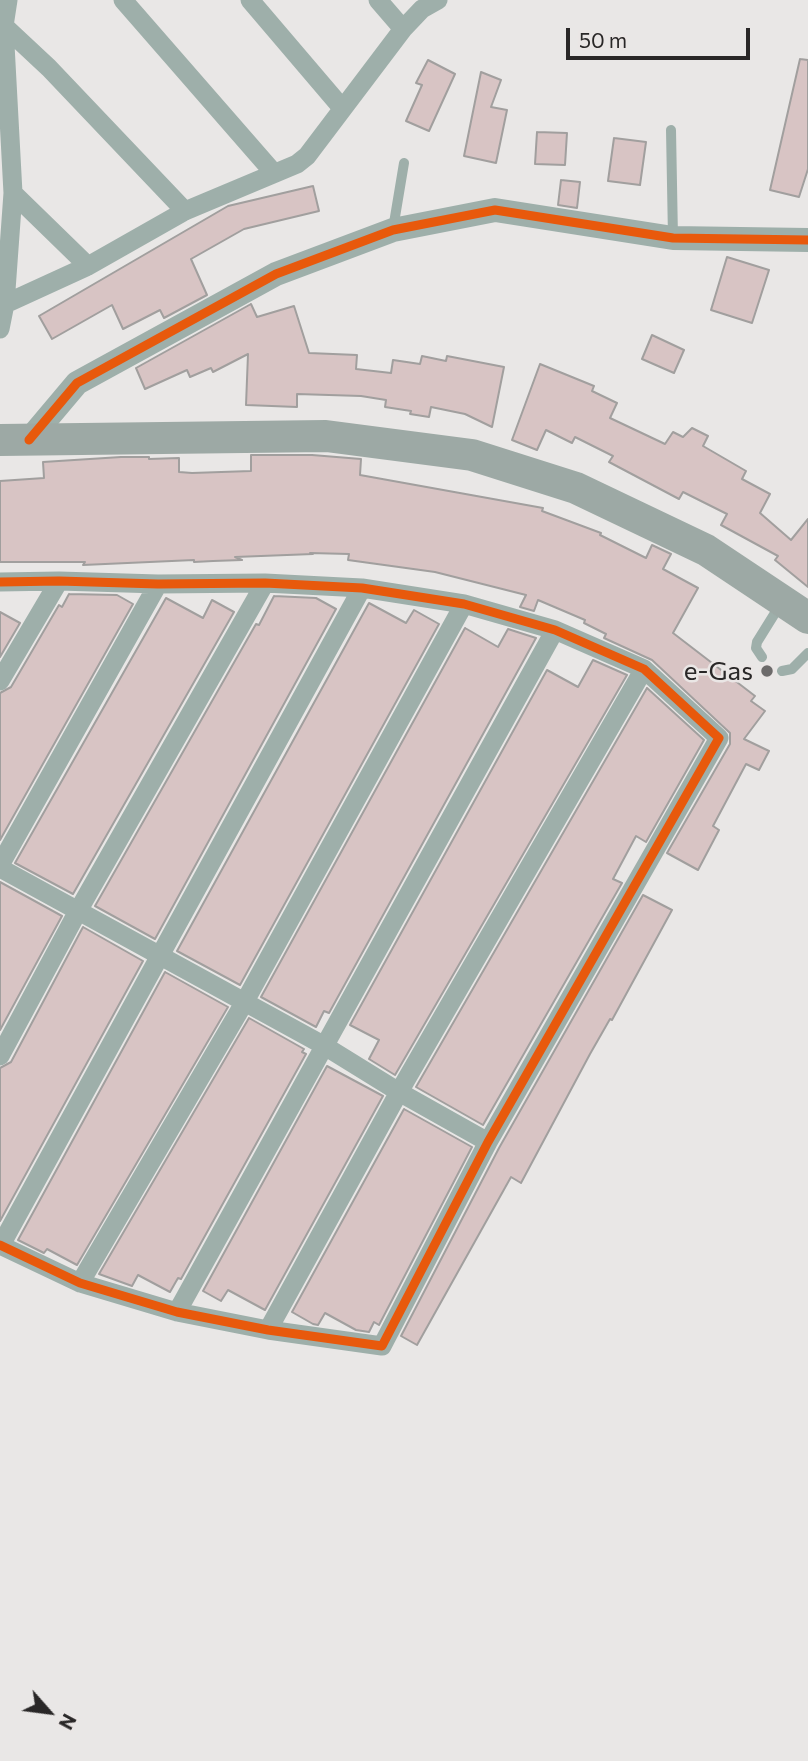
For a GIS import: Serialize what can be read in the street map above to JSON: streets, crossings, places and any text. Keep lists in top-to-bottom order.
{
  "places": ["e-Gas"],
  "scale_bar": "50 m",
  "north": "bottom right"
}
